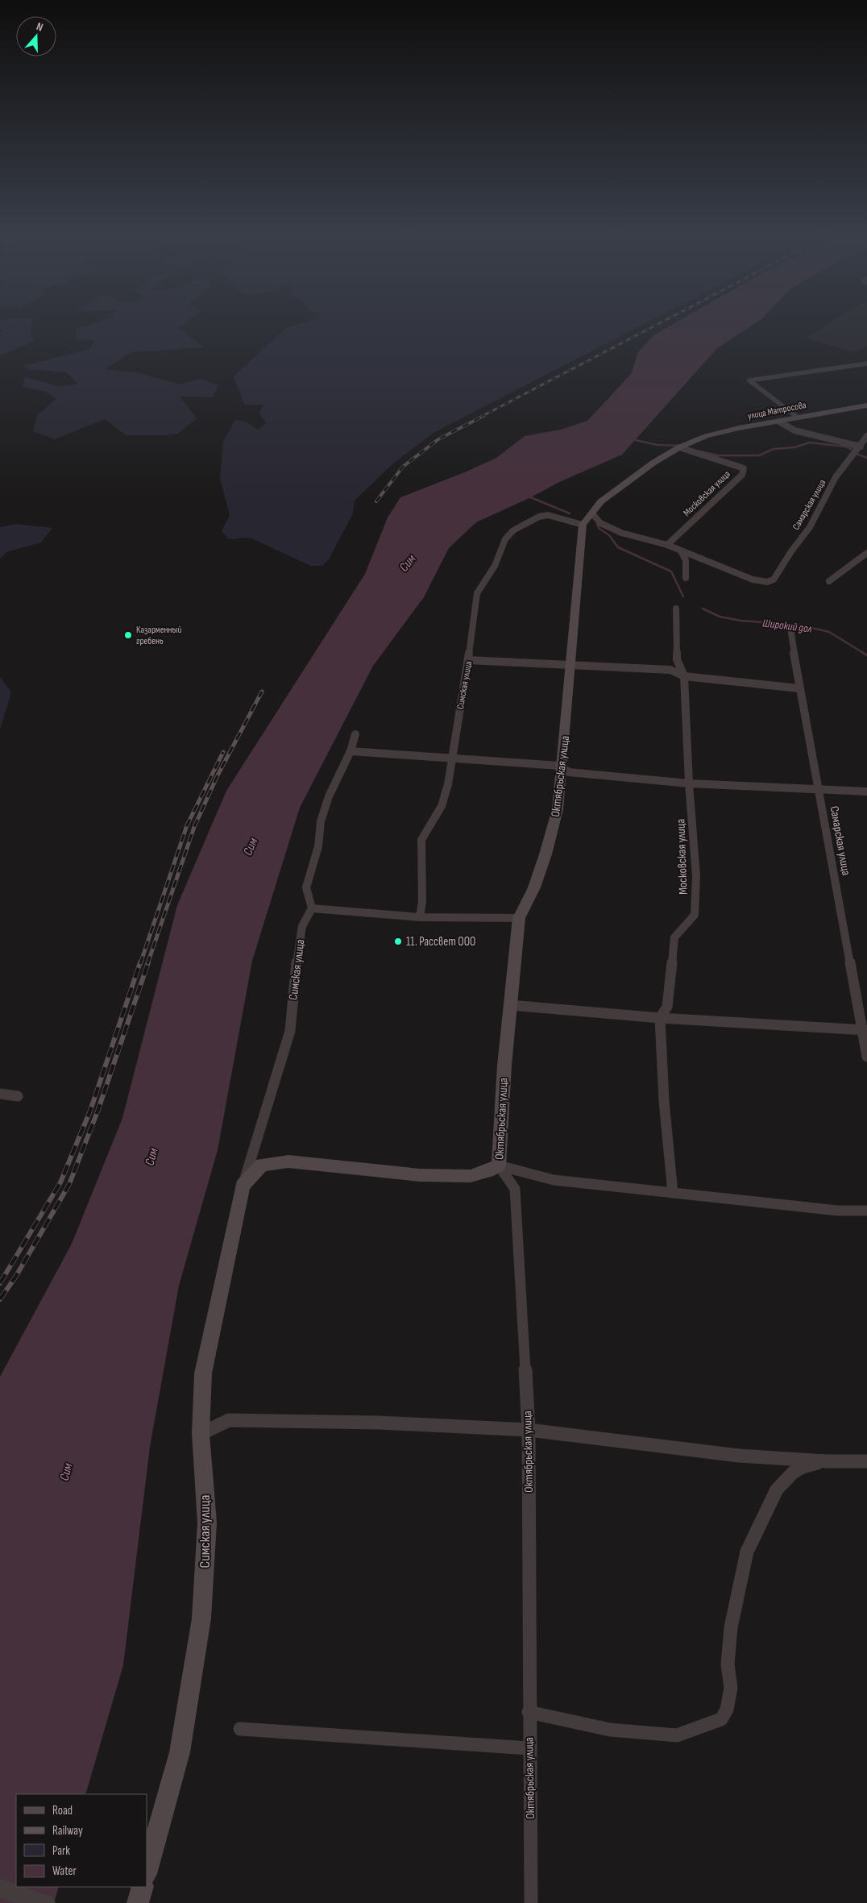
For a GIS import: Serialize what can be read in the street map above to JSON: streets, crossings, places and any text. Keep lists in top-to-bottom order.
{
  "streets": {
    "main road": ["улица Матросова", "Симская улица", "Октябрьская улица"],
    "street": ["Московская улица", "Самарская улица"]
  },
  "crossings": [
    ["улица Матросова", "Московская улица"],
    ["Симская улица", "Октябрьская улица"]
  ],
  "water": ["Сим", "Широкий дол"],
  "places": ["Казарменный гребень", "11. Рассвет ООО"],
  "legend": [
    "Road",
    "Railway",
    "Park",
    "Water"
  ],
  "north": "top"
}
